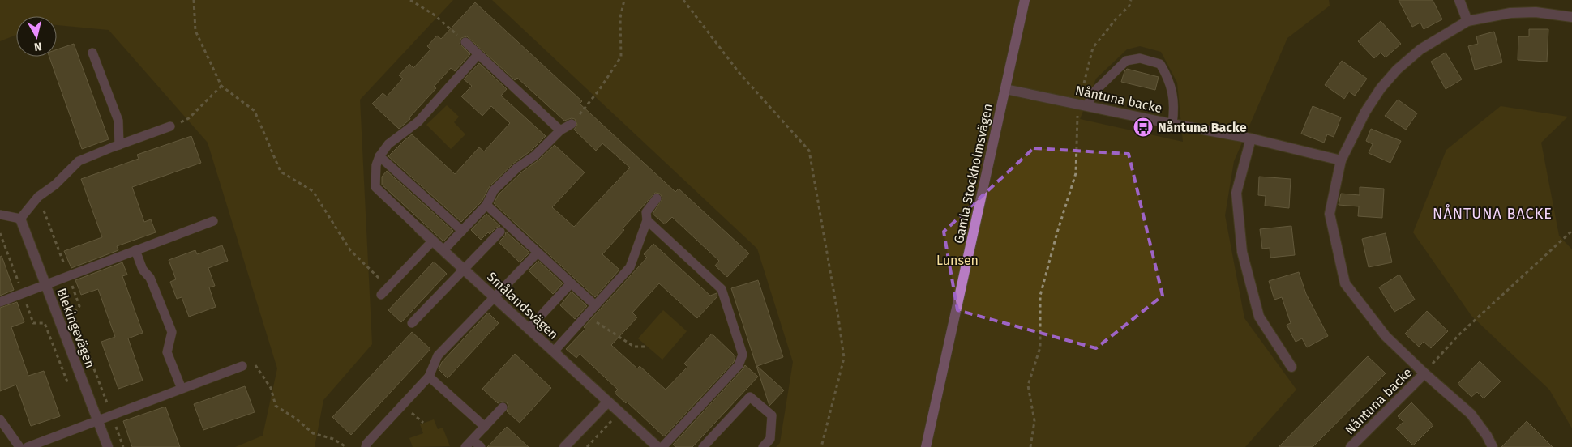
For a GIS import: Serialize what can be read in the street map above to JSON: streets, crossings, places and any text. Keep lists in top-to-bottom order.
{
  "streets": {
    "main road": ["Gamla Stockholmsvägen"],
    "street": ["Nåntuna backe", "Smålandsvägen", "Blekingevägen"]
  },
  "crossings": [
    ["Nåntuna backe", "Gamla Stockholmsvägen"]
  ],
  "districts": ["NÅNTUNA BACKE"],
  "parks": ["Lunsen"],
  "places": {
    "bus stop": ["Nåntuna Backe"]
  },
  "north": "bottom"
}
